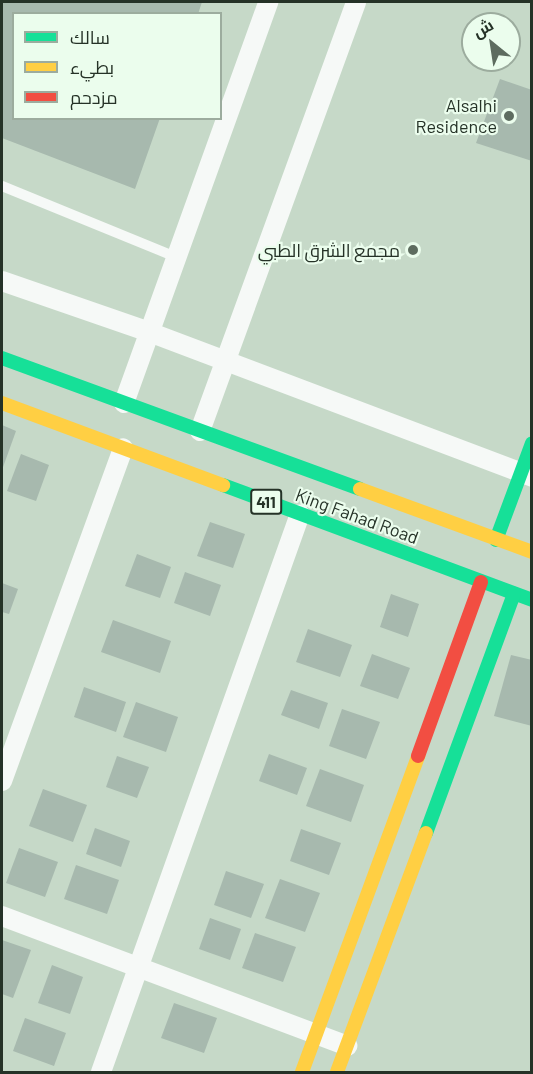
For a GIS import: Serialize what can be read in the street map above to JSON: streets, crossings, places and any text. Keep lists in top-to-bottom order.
{
  "streets": {
    "main road": ["411", "King Fahad Road"]
  },
  "places": ["Alsalhi Residence", "مجمع الشرق الطبي"],
  "legend": ["سالك", "بطيء", "مزدحم"],
  "north": "top left"
}
